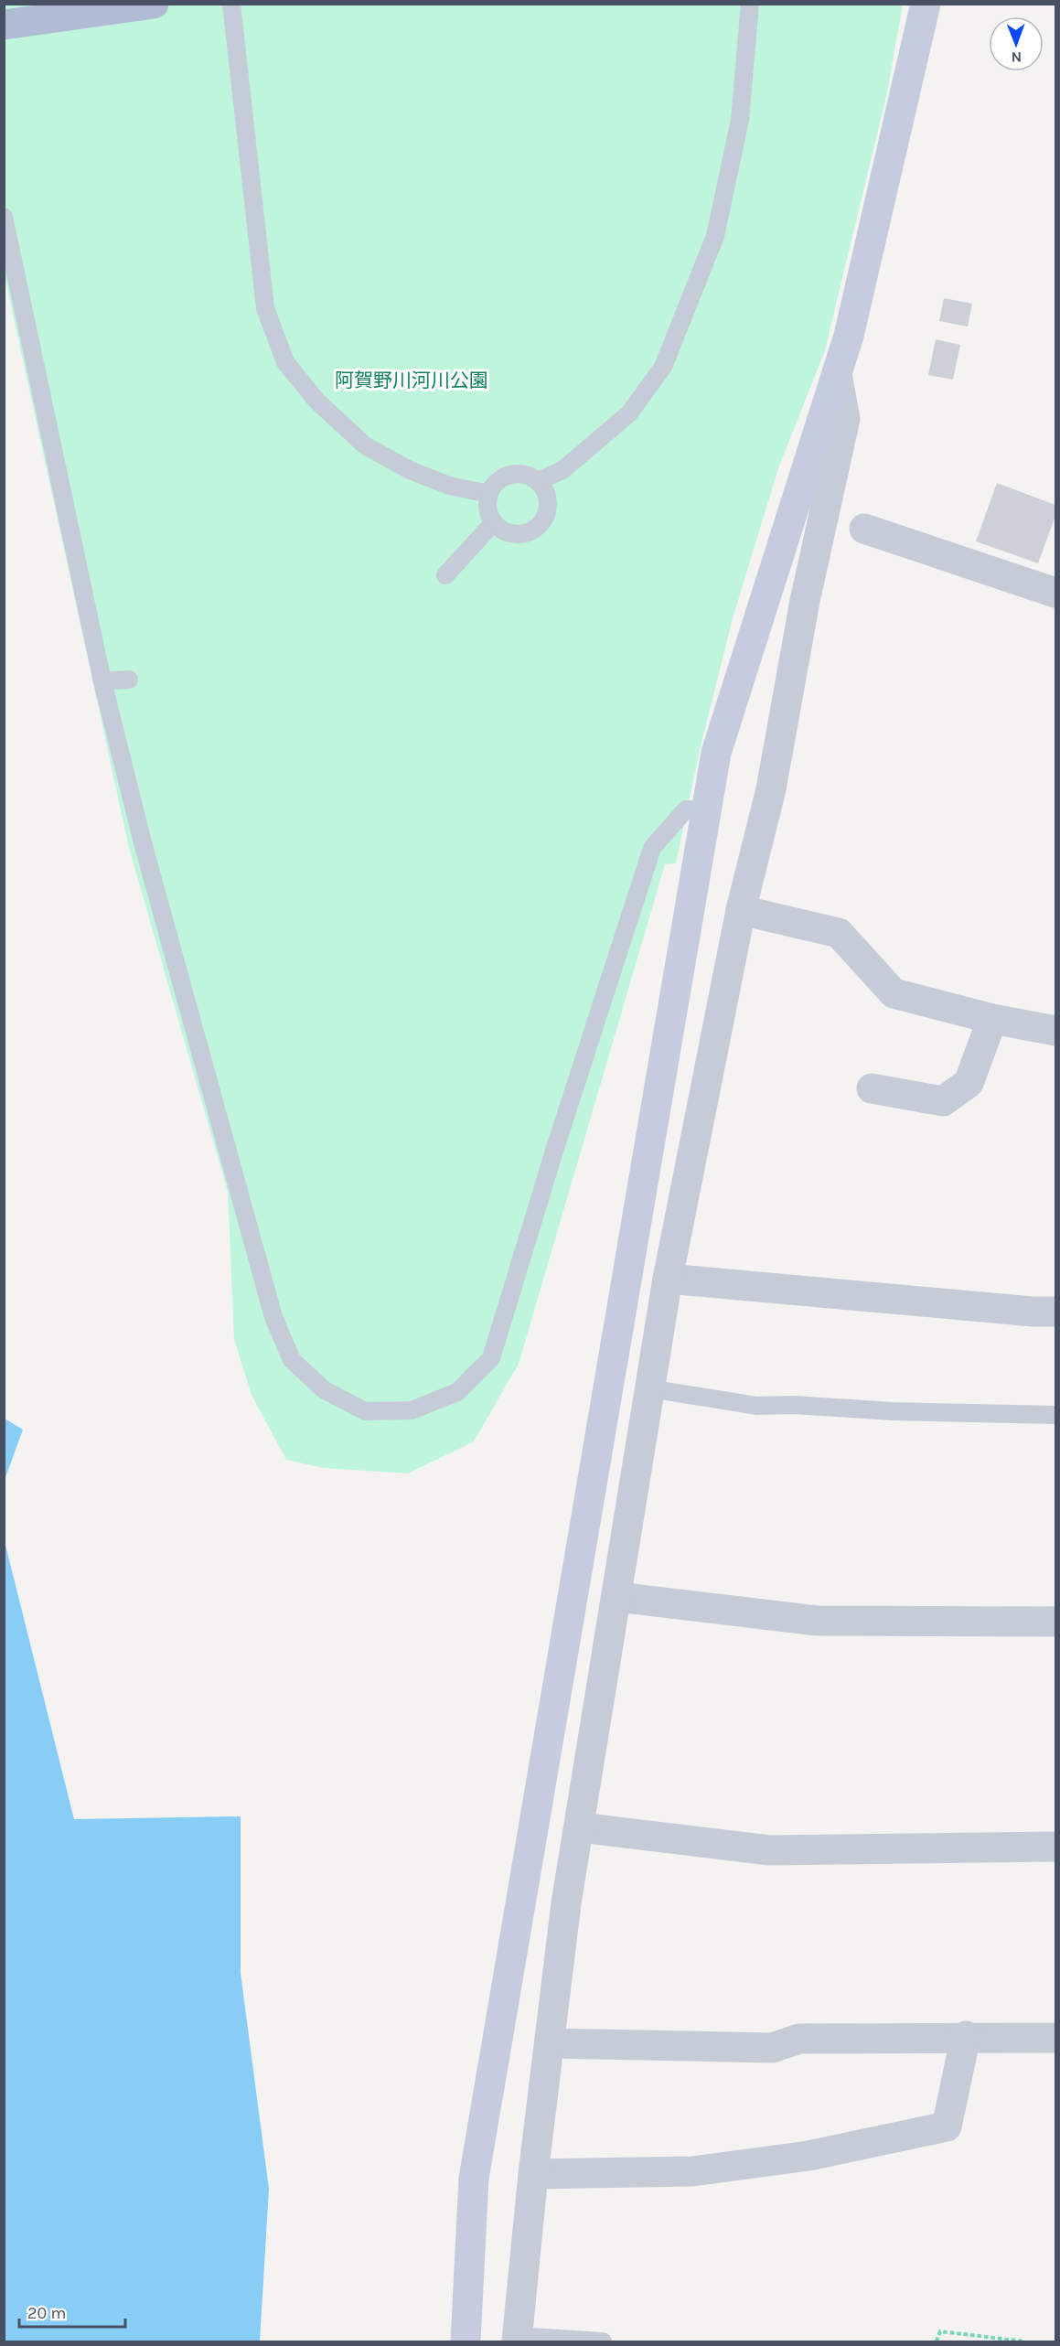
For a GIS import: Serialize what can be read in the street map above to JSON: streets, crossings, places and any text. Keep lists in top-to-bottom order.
{
  "parks": ["阿賀野川河川公園"],
  "scale_bar": "20 m",
  "north": "bottom"
}
